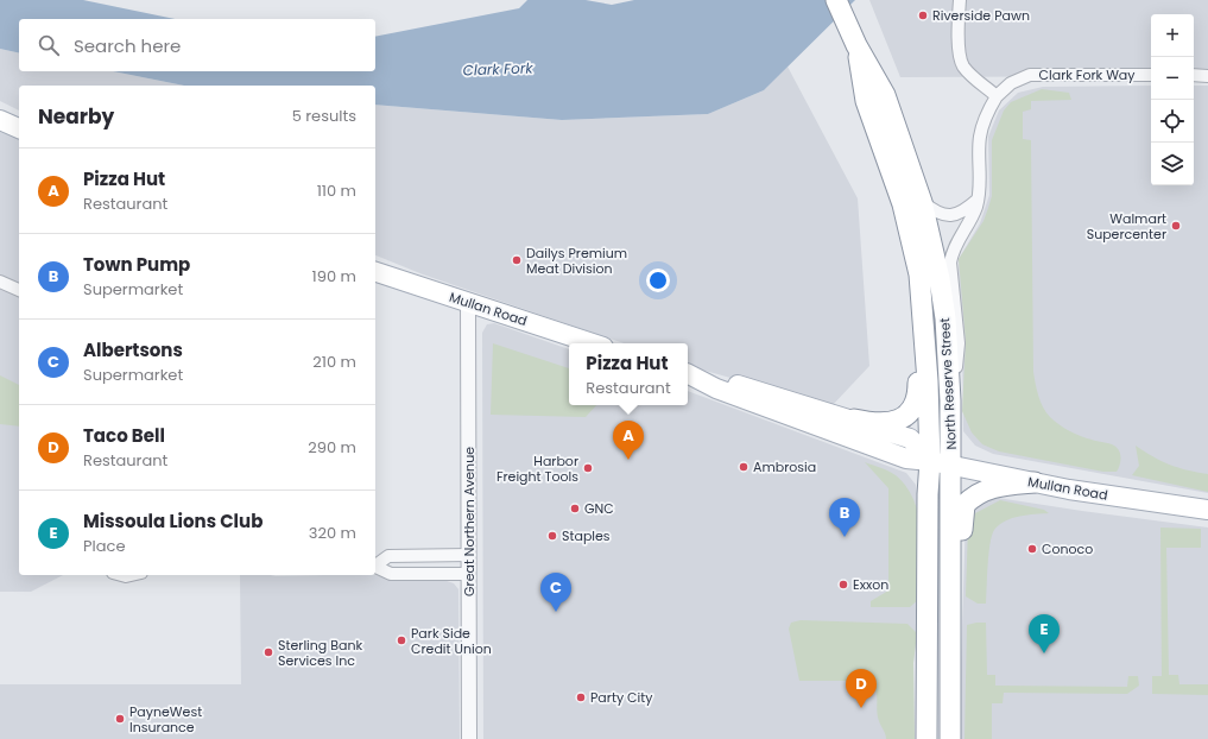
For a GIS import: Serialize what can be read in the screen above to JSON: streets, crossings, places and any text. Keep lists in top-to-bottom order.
{
  "streets": {
    "highway": ["North Reserve Street"],
    "main road": ["Mullan Road"],
    "street": ["Clark Fork Way", "Great Northern Avenue"]
  },
  "crossings": [
    ["Mullan Road", "North Reserve Street"],
    ["Mullan Road", "Great Northern Avenue"]
  ],
  "water": ["Clark Fork"],
  "places": [
    "Riverside Pawn",
    "Walmart Supercenter",
    "Dailys Premium Meat Division",
    "Ambrosia",
    "Harbor Freight Tools",
    "GNC",
    "Staples",
    "Conoco",
    "Exxon",
    "Park Side Credit Union",
    "Sterling Bank Services Inc",
    "Party City",
    "PayneWest Insurance"
  ],
  "page": {
    "map_buttons": ["+", "−"],
    "search": "Search here",
    "heading": ["Nearby", "5 results"],
    "list": [
      {
        "mark": "A",
        "name": "Pizza Hut",
        "note": "Restaurant",
        "value": "110 m"
      },
      {
        "mark": "B",
        "name": "Town Pump",
        "note": "Supermarket",
        "value": "190 m"
      },
      {
        "mark": "C",
        "name": "Albertsons",
        "note": "Supermarket",
        "value": "210 m"
      },
      {
        "mark": "D",
        "name": "Taco Bell",
        "note": "Restaurant",
        "value": "290 m"
      },
      {
        "mark": "E",
        "name": "Missoula Lions Club",
        "note": "Place",
        "value": "320 m"
      }
    ],
    "popup": ["Pizza Hut", "Restaurant"],
    "pins": [
      "A",
      "B",
      "C",
      "E",
      "D"
    ]
  }
}
